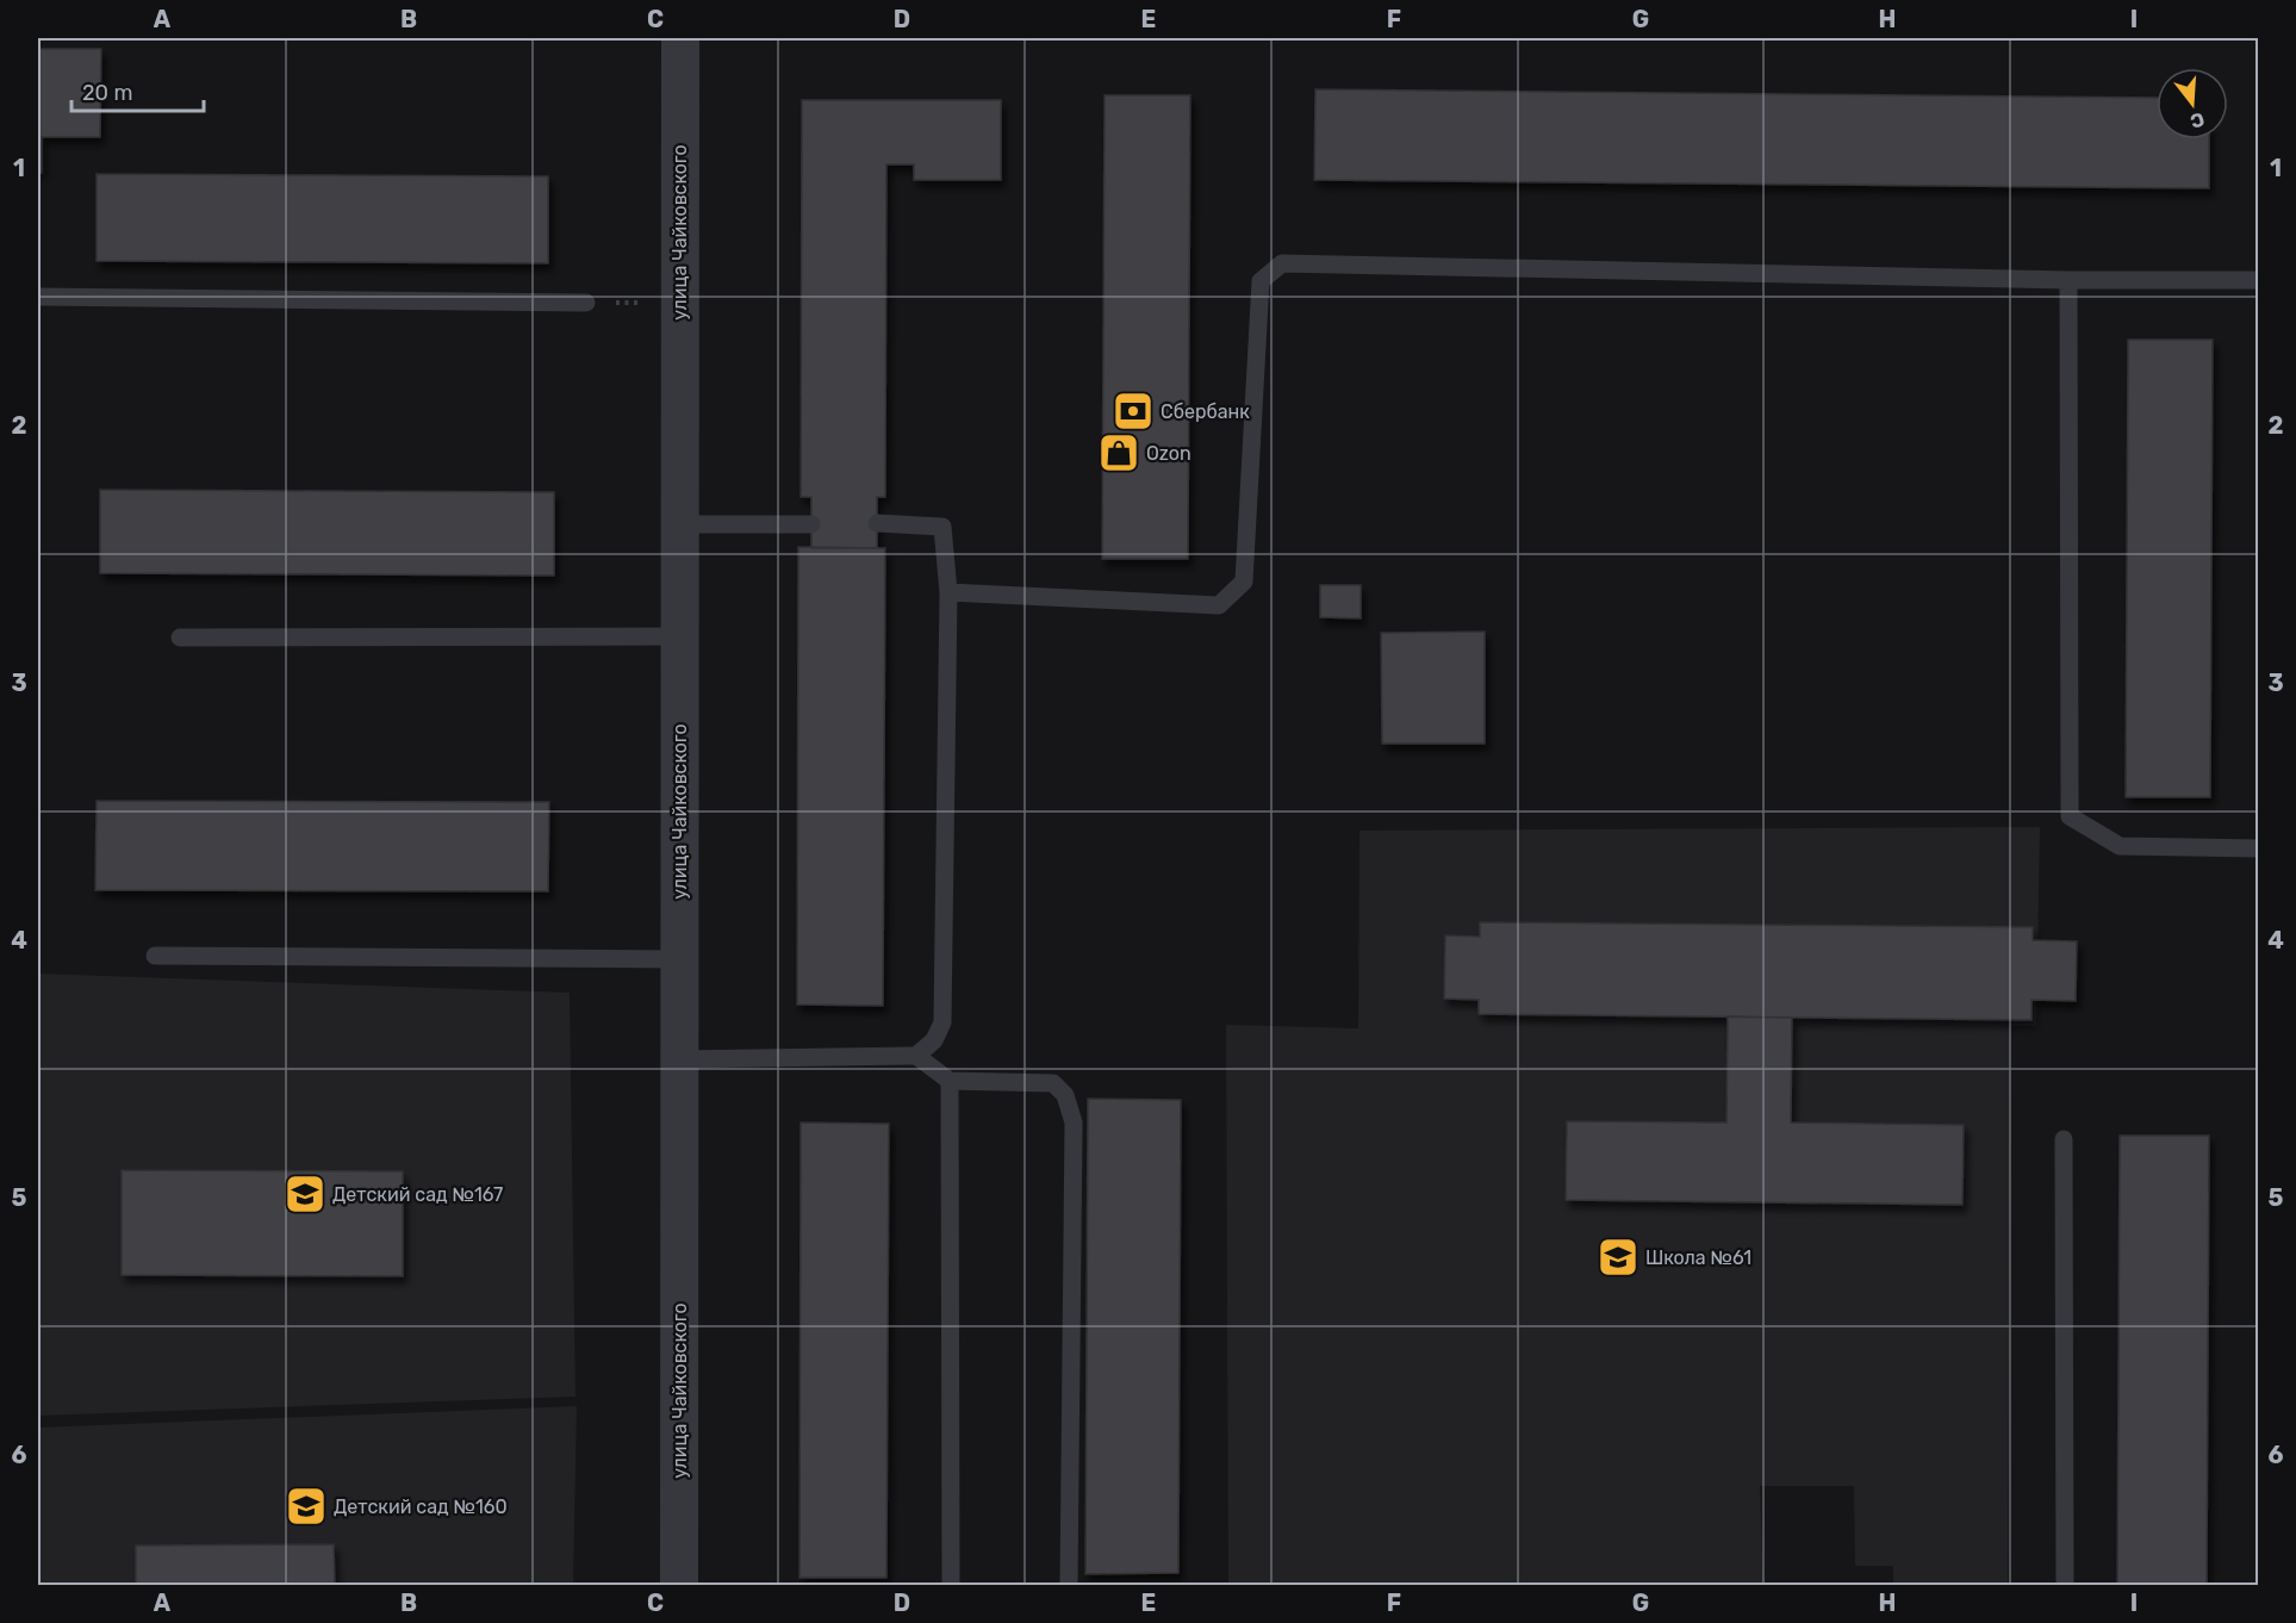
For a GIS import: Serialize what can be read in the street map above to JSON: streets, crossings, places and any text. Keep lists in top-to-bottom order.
{
  "streets": {
    "street": ["улица Чайковского"]
  },
  "places": {
    "bank": ["Сбербанк"],
    "shop": ["Ozon"],
    "school or university": ["Детский сад №167", "Школа №61", "Детский сад №160"]
  },
  "scale_bar": "20 m",
  "north": "bottom",
  "grid": {
    "columns": [
      "A",
      "B",
      "C",
      "D",
      "E",
      "F",
      "G",
      "H",
      "I"
    ],
    "rows": [
      "1",
      "2",
      "3",
      "4",
      "5",
      "6"
    ]
  }
}
